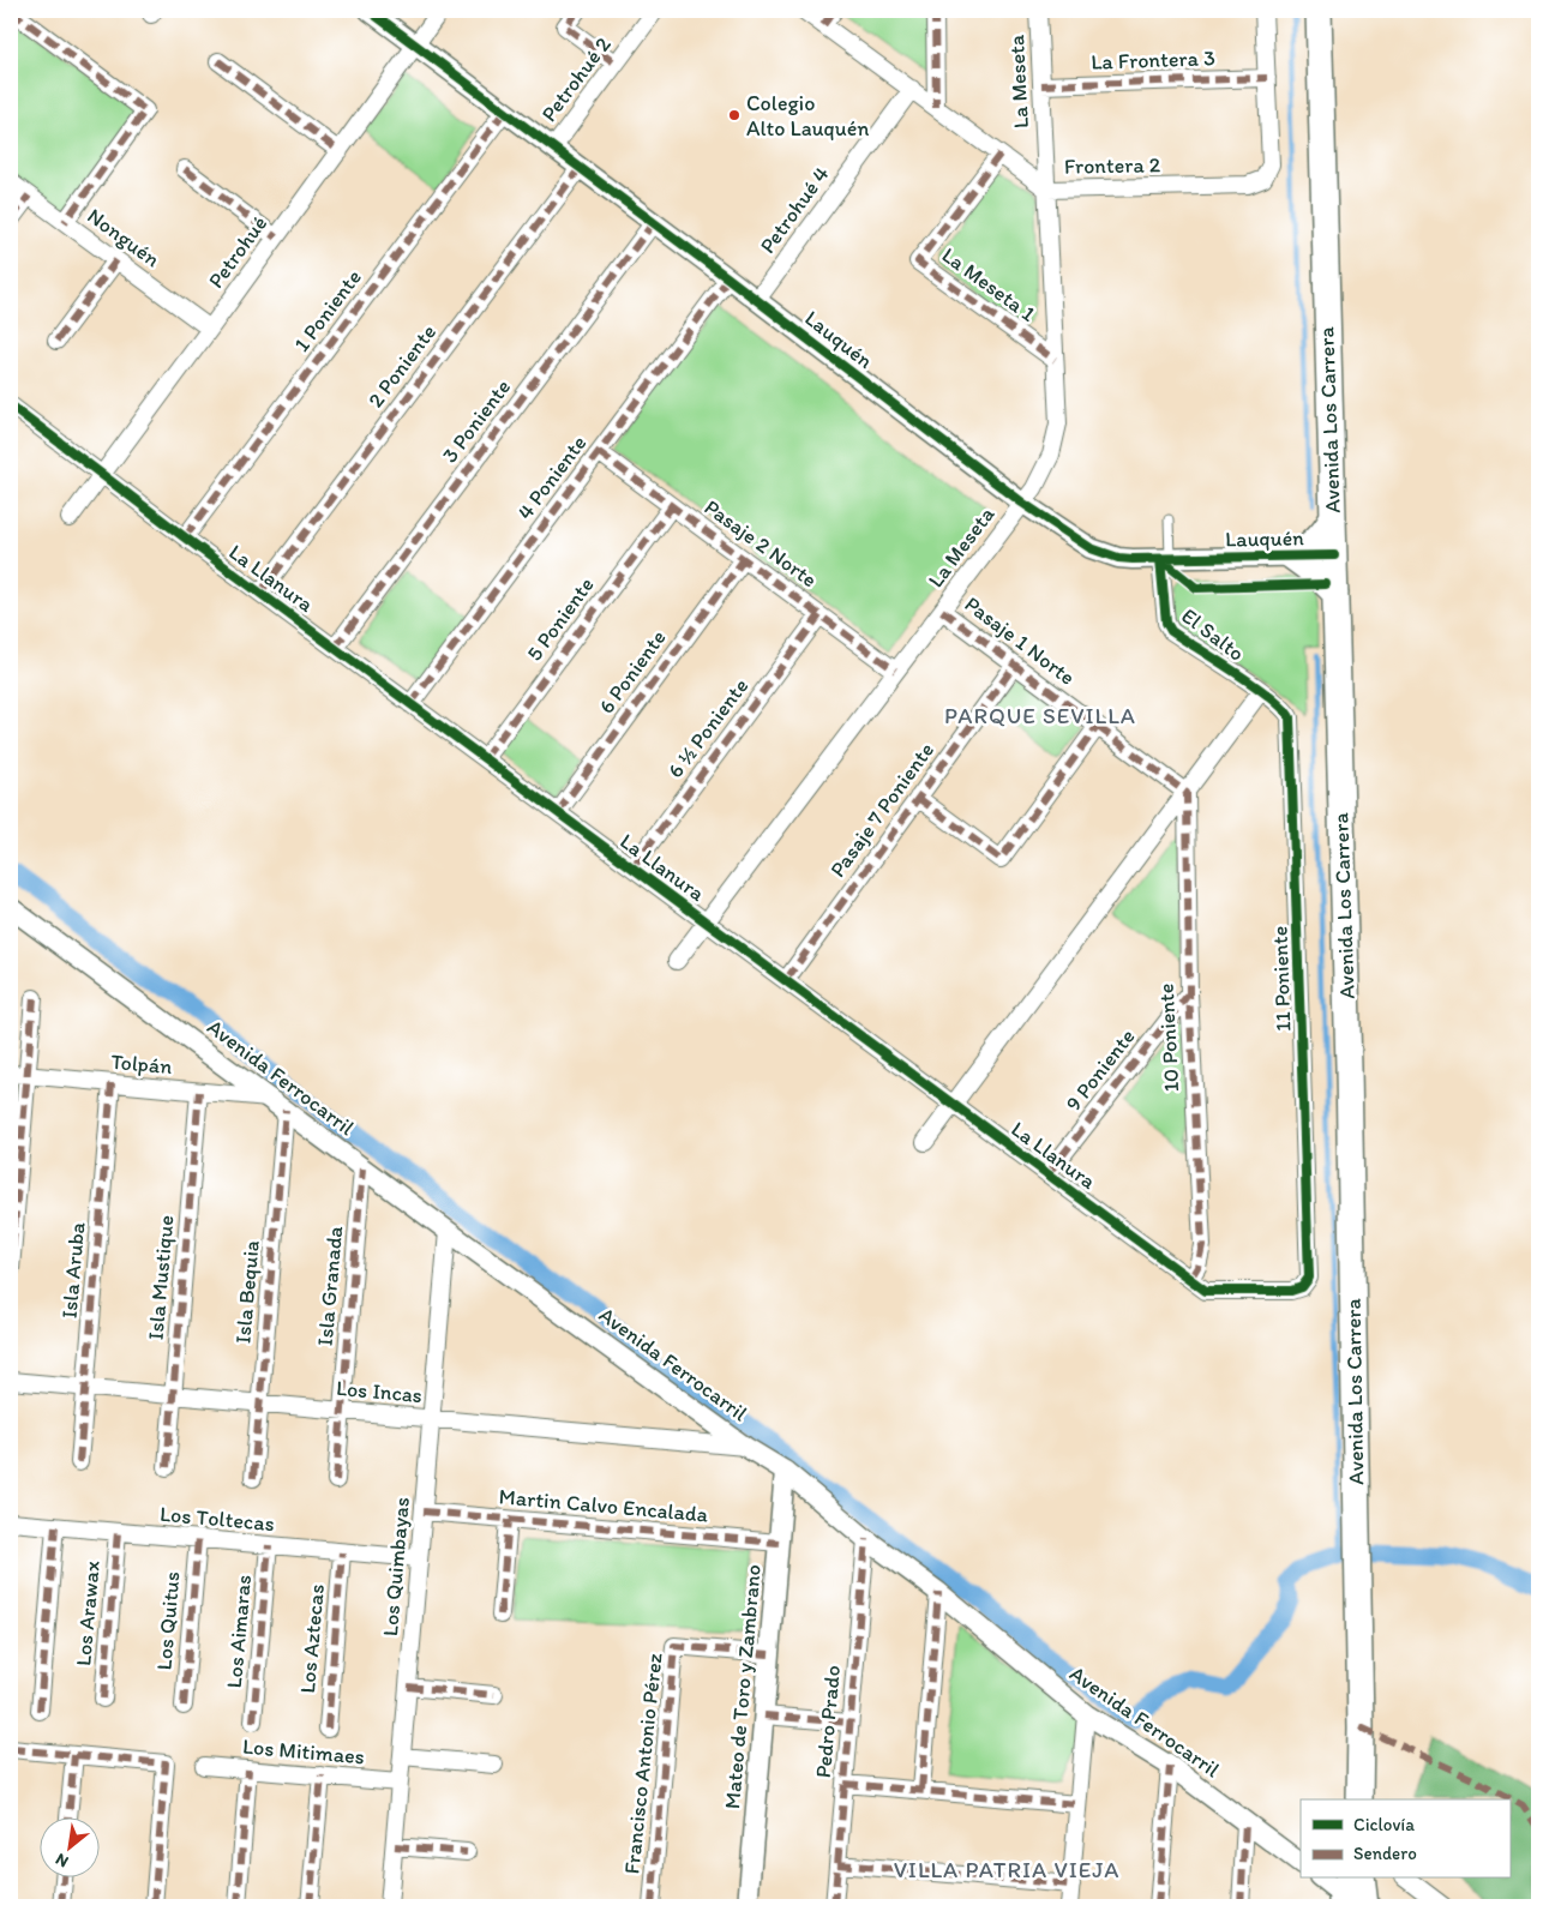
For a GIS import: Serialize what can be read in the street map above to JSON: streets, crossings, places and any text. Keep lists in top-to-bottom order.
{
  "streets": {
    "main road": ["Avenida Los Carrera"],
    "street": [
      "La Frontera 3",
      "Petrohué 2",
      "La Meseta",
      "Frontera 2",
      "Petrohué 4",
      "Nonguén",
      "Petrohué",
      "La Meseta 1",
      "1 Poniente",
      "Lauquén",
      "2 Poniente",
      "3 Poniente",
      "4 Poniente",
      "Pasaje 2 Norte",
      "La Llanura",
      "5 Poniente",
      "El Salto",
      "Pasaje 1 Norte",
      "6 Poniente",
      "6 ½ Poniente",
      "Pasaje 7 Poniente",
      "11 Poniente",
      "10 Poniente",
      "Tolpán",
      "9 Poniente",
      "Avenida Ferrocarril",
      "Isla Aruba",
      "Isla Mustique",
      "Isla Granada",
      "Isla Bequia",
      "Los Incas",
      "Martin Calvo Encalada",
      "Los Toltecas",
      "Los Quimbayas",
      "Los Arawax",
      "Los Quitus",
      "Los Aimaras",
      "Los Aztecas",
      "Mateo de Toro y Zambrano",
      "Pedro Prado",
      "Los Mitimaes",
      "Francisco Antonio Pérez"
    ]
  },
  "crossings": [
    ["La Frontera 3", "La Meseta"],
    ["La Frontera 3", "Frontera 2"],
    ["Petrohué 2", "Lauquén"],
    ["La Meseta", "Frontera 2"],
    ["La Meseta", "La Meseta 1"],
    ["La Meseta", "Lauquén"],
    ["La Meseta", "Pasaje 2 Norte"],
    ["La Meseta", "La Llanura"],
    ["La Meseta", "Pasaje 1 Norte"],
    ["Frontera 2", "Petrohué 4"],
    ["Frontera 2", "La Meseta 1"],
    ["Petrohué 4", "Lauquén"],
    ["Nonguén", "Petrohué"],
    ["Petrohué", "Lauquén"],
    ["Petrohué", "La Llanura"],
    ["1 Poniente", "Lauquén"],
    ["1 Poniente", "La Llanura"],
    ["Lauquén", "2 Poniente"],
    ["Lauquén", "Avenida Los Carrera"],
    ["Lauquén", "3 Poniente"],
    ["Lauquén", "4 Poniente"],
    ["Lauquén", "El Salto"],
    ["2 Poniente", "La Llanura"],
    ["3 Poniente", "La Llanura"],
    ["4 Poniente", "Pasaje 2 Norte"],
    ["4 Poniente", "La Llanura"],
    ["Pasaje 2 Norte", "5 Poniente"],
    ["Pasaje 2 Norte", "6 Poniente"],
    ["Pasaje 2 Norte", "6 ½ Poniente"],
    ["La Llanura", "5 Poniente"],
    ["La Llanura", "6 Poniente"],
    ["La Llanura", "6 ½ Poniente"],
    ["La Llanura", "Pasaje 7 Poniente"],
    ["La Llanura", "11 Poniente"],
    ["La Llanura", "10 Poniente"],
    ["La Llanura", "9 Poniente"],
    ["El Salto", "11 Poniente"],
    ["Pasaje 1 Norte", "Pasaje 7 Poniente"],
    ["Pasaje 1 Norte", "10 Poniente"],
    ["10 Poniente", "9 Poniente"],
    ["Tolpán", "Avenida Ferrocarril"],
    ["Tolpán", "Isla Aruba"],
    ["Tolpán", "Isla Mustique"],
    ["Avenida Ferrocarril", "Isla Granada"],
    ["Avenida Ferrocarril", "Isla Bequia"],
    ["Avenida Ferrocarril", "Los Incas"],
    ["Avenida Ferrocarril", "Los Quimbayas"],
    ["Avenida Ferrocarril", "Mateo de Toro y Zambrano"],
    ["Avenida Ferrocarril", "Pedro Prado"],
    ["Isla Aruba", "Los Incas"],
    ["Isla Mustique", "Los Incas"],
    ["Isla Granada", "Los Incas"],
    ["Isla Bequia", "Los Incas"],
    ["Los Incas", "Los Quimbayas"],
    ["Martin Calvo Encalada", "Los Quimbayas"],
    ["Martin Calvo Encalada", "Mateo de Toro y Zambrano"],
    ["Los Toltecas", "Los Quimbayas"],
    ["Los Toltecas", "Los Arawax"],
    ["Los Toltecas", "Los Quitus"],
    ["Los Toltecas", "Los Aimaras"],
    ["Los Toltecas", "Los Aztecas"],
    ["Los Quimbayas", "Los Mitimaes"],
    ["Mateo de Toro y Zambrano", "Francisco Antonio Pérez"]
  ],
  "districts": ["PARQUE SEVILLA", "VILLA PATRIA VIEJA"],
  "places": ["Colegio Alto Lauquén"],
  "legend": ["Ciclovía", "Sendero"],
  "north": "bottom left"
}
